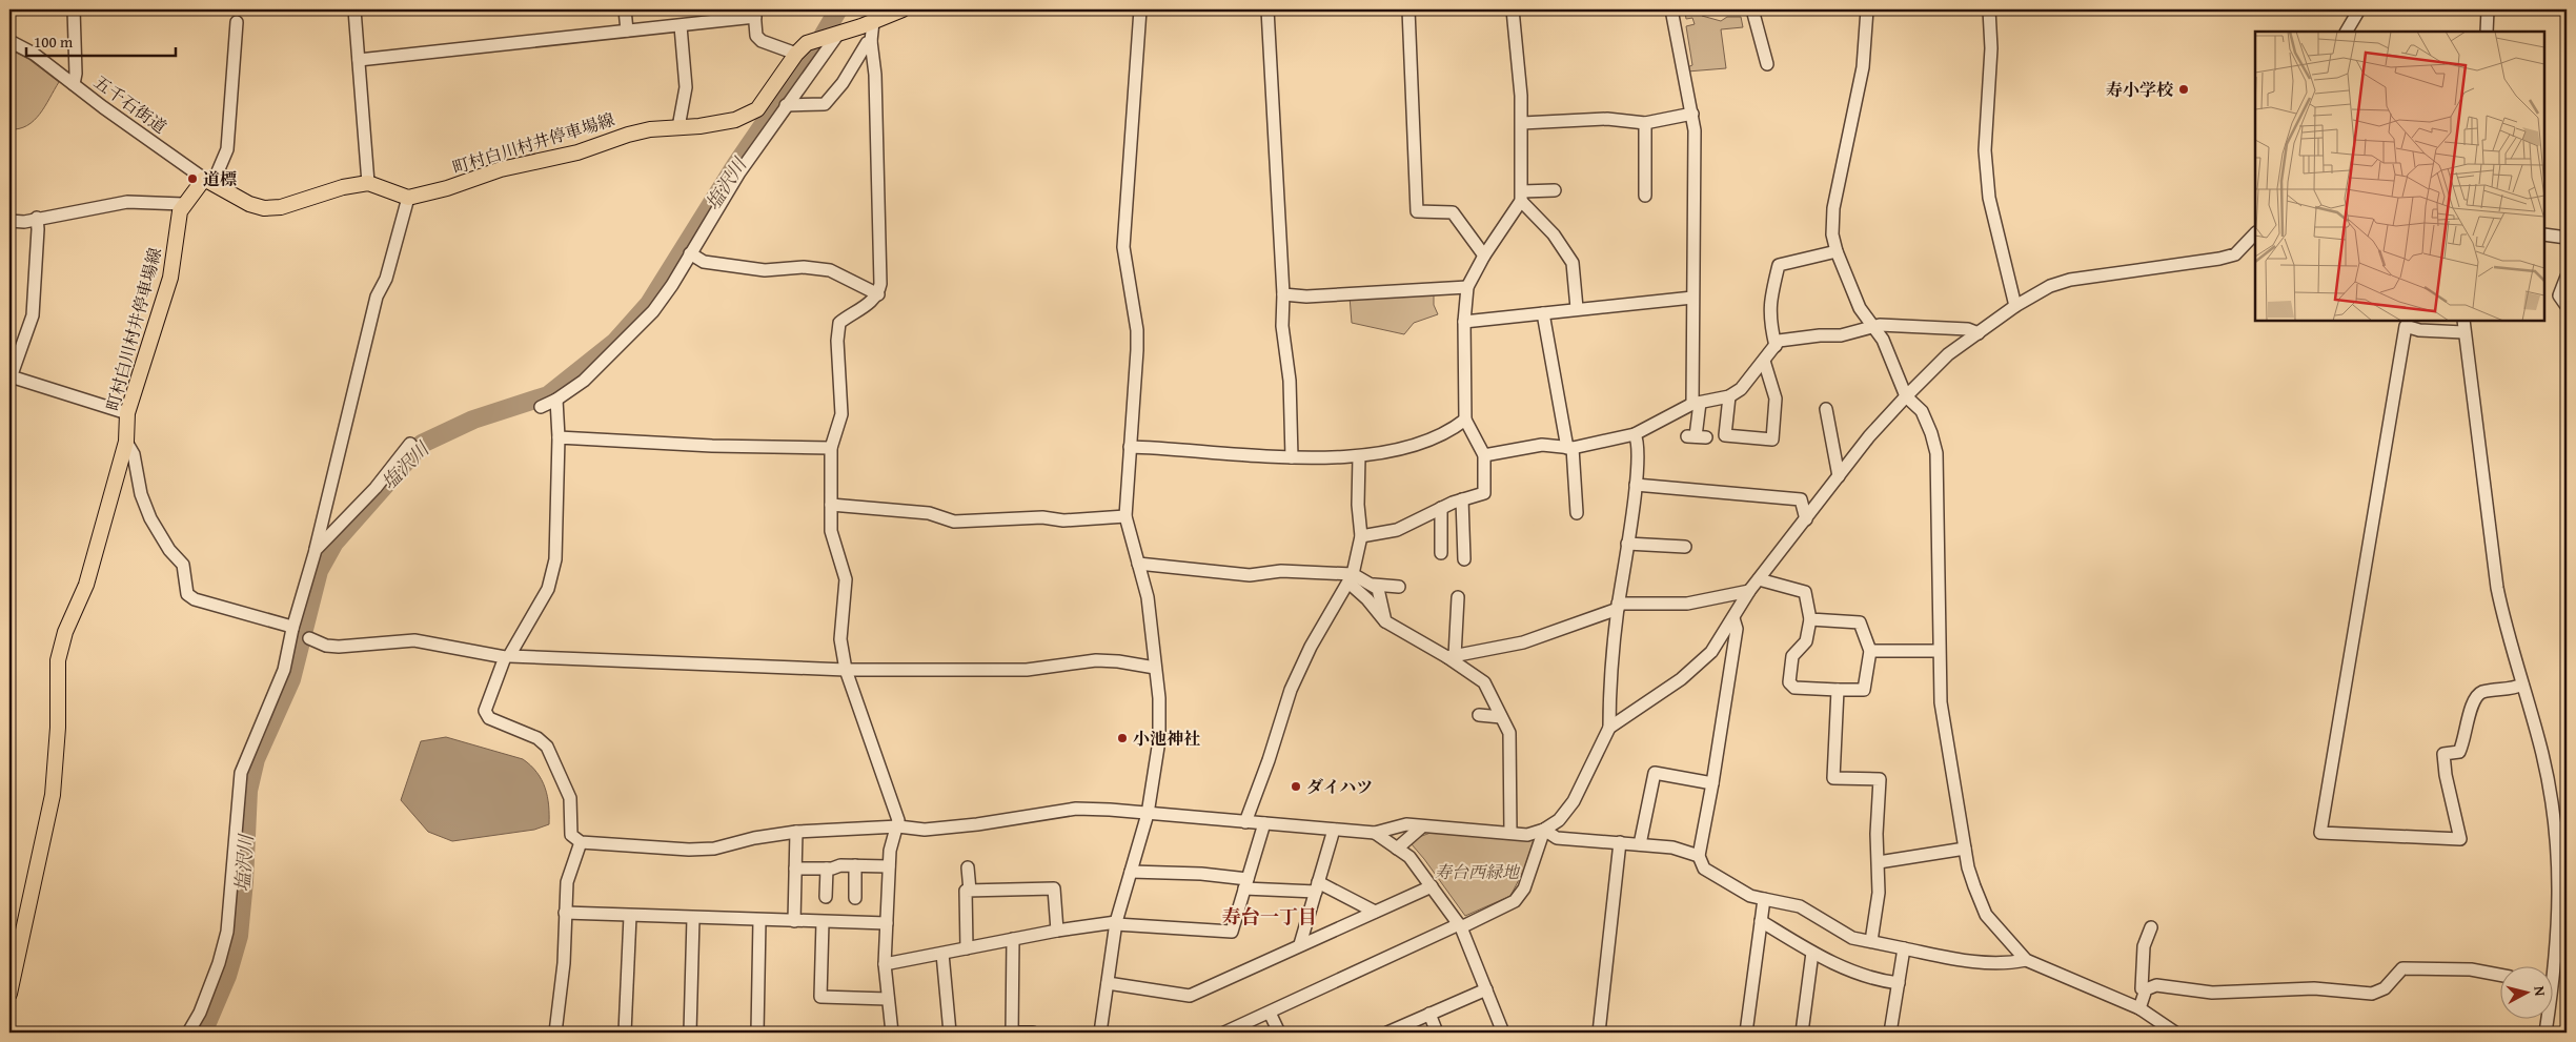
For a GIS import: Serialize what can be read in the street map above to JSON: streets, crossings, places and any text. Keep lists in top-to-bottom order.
{
  "streets": {
    "main road": ["町村白川村井停車場線"],
    "street": ["五千石街道"]
  },
  "districts": ["寿台一丁目"],
  "water": ["塩沢川"],
  "parks": ["寿台西緑地"],
  "places": [
    "寿小学校",
    "道標",
    "小池神社",
    "ダイハツ"
  ],
  "scale_bar": "100 m",
  "north": "right"
}
